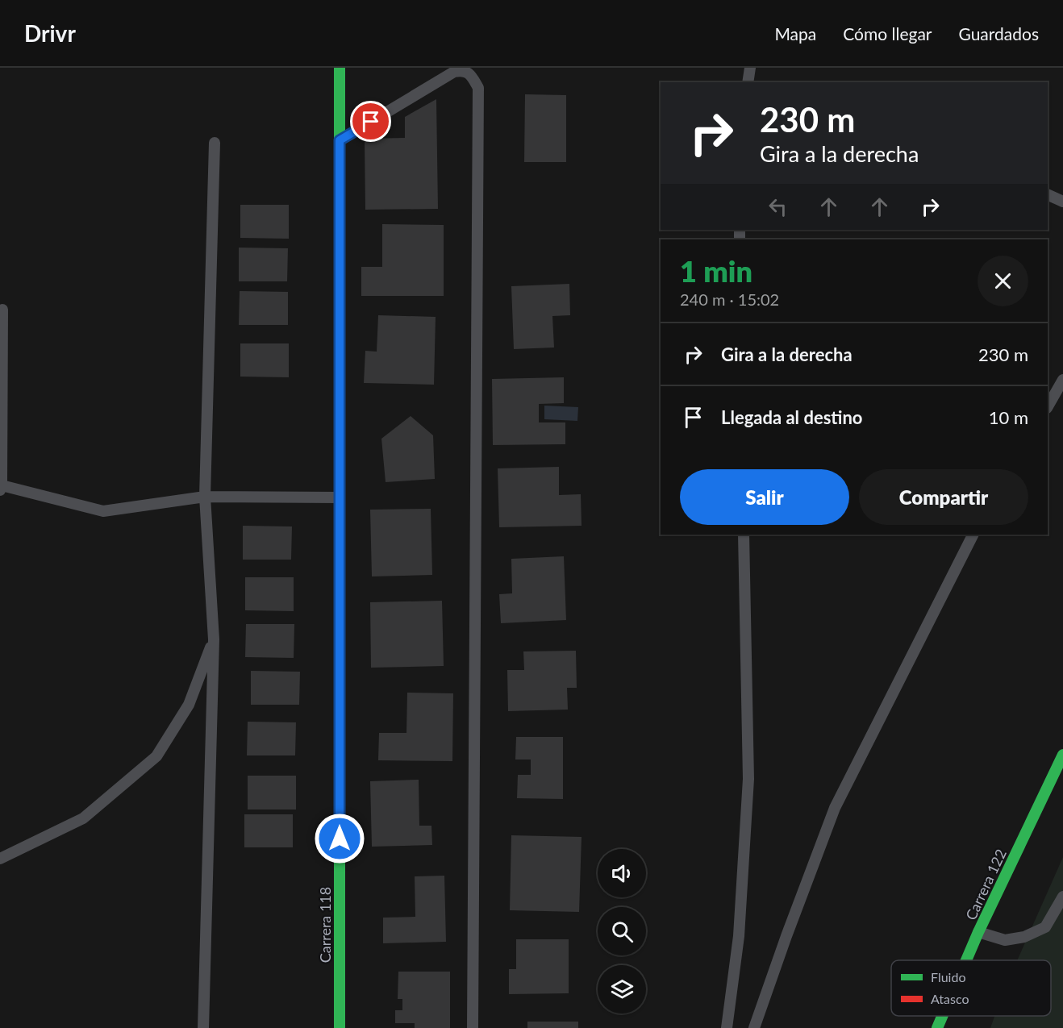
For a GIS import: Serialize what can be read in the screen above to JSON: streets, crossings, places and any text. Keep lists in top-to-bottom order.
{
  "streets": {
    "street": ["Carrera 122", "Carrera 118"]
  },
  "legend": ["Fluido", "Atasco"],
  "page": {
    "header": "Drivr",
    "nav": ["Mapa", "Cómo llegar", "Guardados"],
    "turn": ["230 m", "Gira a la derecha"],
    "heading": ["1 min", "240 m · 15:02"],
    "list": [
      {
        "name": "Gira a la derecha",
        "value": "230 m"
      },
      {
        "name": "Llegada al destino",
        "value": "10 m"
      }
    ],
    "buttons": ["Salir", "Compartir"]
  }
}
